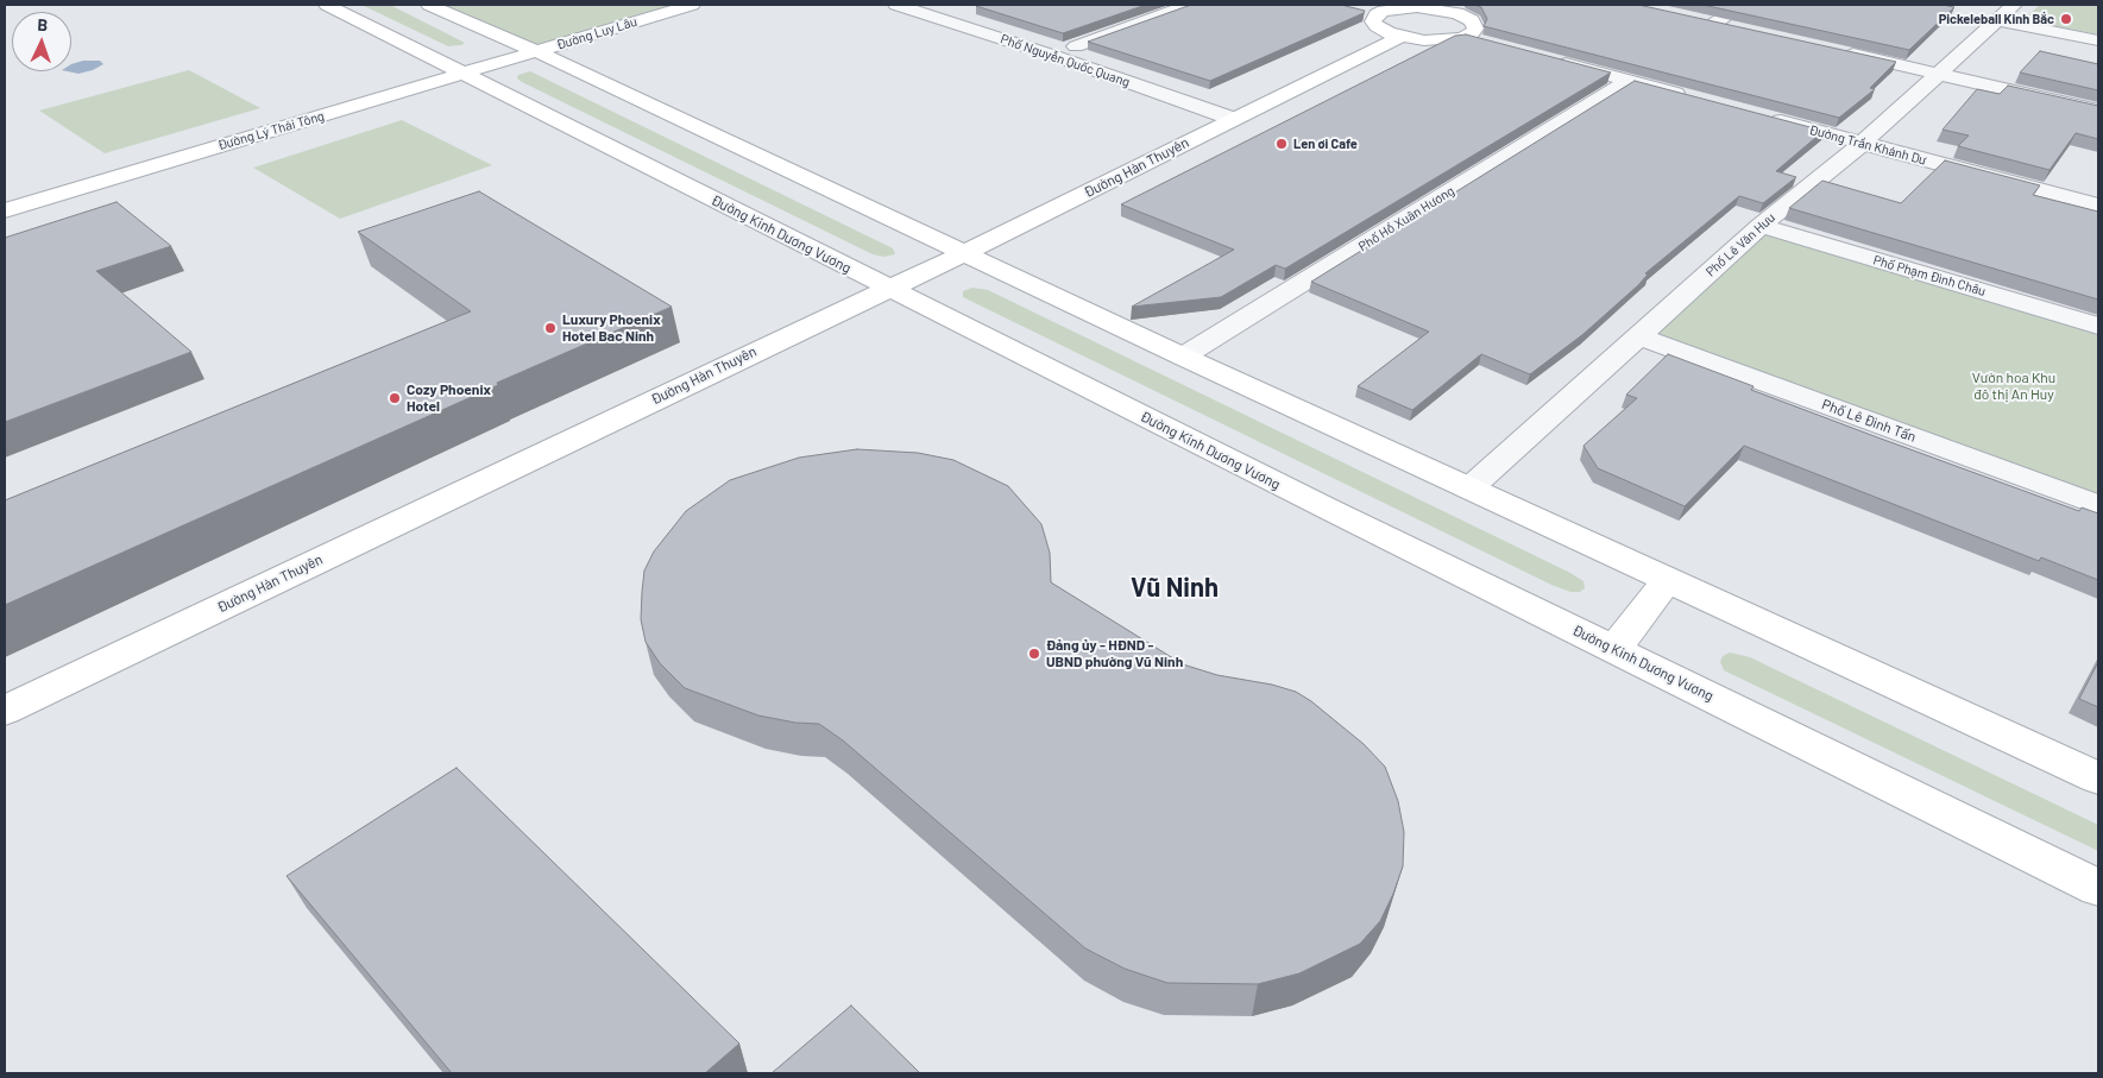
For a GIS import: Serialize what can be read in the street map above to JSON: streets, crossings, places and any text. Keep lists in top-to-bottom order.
{
  "streets": {
    "main road": [
      "Đường Luy Lâu",
      "Đường Lý Thái Tông",
      "Đường Hàn Thuyên",
      "Đường Kinh Dương Vương"
    ],
    "street": [
      "Phố Nguyễn Quốc Quang",
      "Đường Trần Khánh Dư",
      "Phố Hồ Xuân Hương",
      "Phố Lê Văn Hưu",
      "Phố Phạm Đình Châu",
      "Phố Lê Đình Tấn"
    ]
  },
  "crossings": [
    ["Đường Luy Lâu", "Đường Lý Thái Tông"],
    ["Phố Nguyễn Quốc Quang", "Đường Hàn Thuyên"],
    ["Đường Lý Thái Tông", "Đường Kinh Dương Vương"],
    ["Đường Trần Khánh Dư", "Phố Lê Văn Hưu"],
    ["Đường Hàn Thuyên", "Đường Kinh Dương Vương"],
    ["Phố Lê Văn Hưu", "Phố Phạm Đình Châu"],
    ["Phố Lê Văn Hưu", "Phố Lê Đình Tấn"]
  ],
  "districts": ["Vũ Ninh"],
  "parks": ["Vườn hoa Khu đô thị An Huy"],
  "places": [
    "Pickeleball Kinh Bắc",
    "Len ơi Cafe",
    "Luxury Phoenix Hotel Bac Ninh",
    "Cozy Phoenix Hotel",
    "Đảng ủy - HĐND - UBND phường Vũ Ninh"
  ],
  "north": "top"
}
